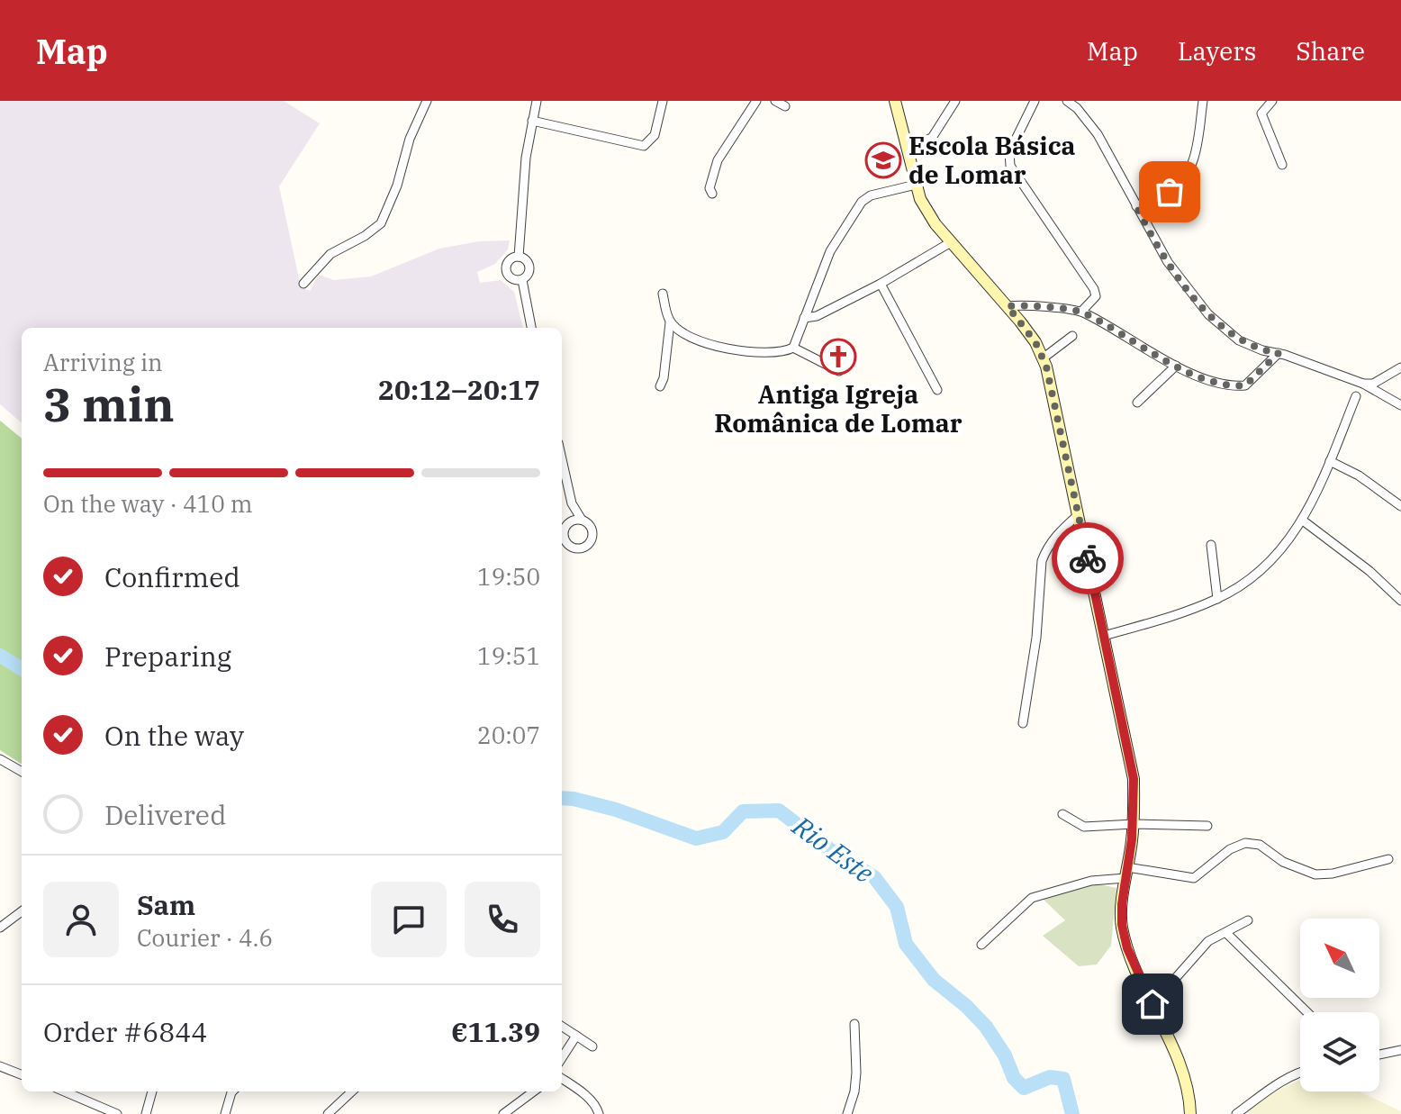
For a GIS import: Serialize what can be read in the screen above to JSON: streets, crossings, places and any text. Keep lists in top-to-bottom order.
{
  "water": ["Rio Este"],
  "places": {
    "school or university": ["Escola Básica de Lomar"],
    "church": ["Antiga Igreja Românica de Lomar"]
  },
  "north": "top left",
  "page": {
    "header": "Map",
    "nav": ["Map", "Layers", "Share"],
    "heading": ["3 min", "Arriving in", "20:12–20:17"],
    "panel": [
      "Sam",
      "Courier · 4.6",
      "Order #6844",
      "€11.39"
    ],
    "bar": "On the way · 410 m",
    "list": [
      ["Confirmed", "19:50"],
      ["Preparing", "19:51"],
      ["On the way", "20:07"],
      "Delivered"
    ]
  }
}
